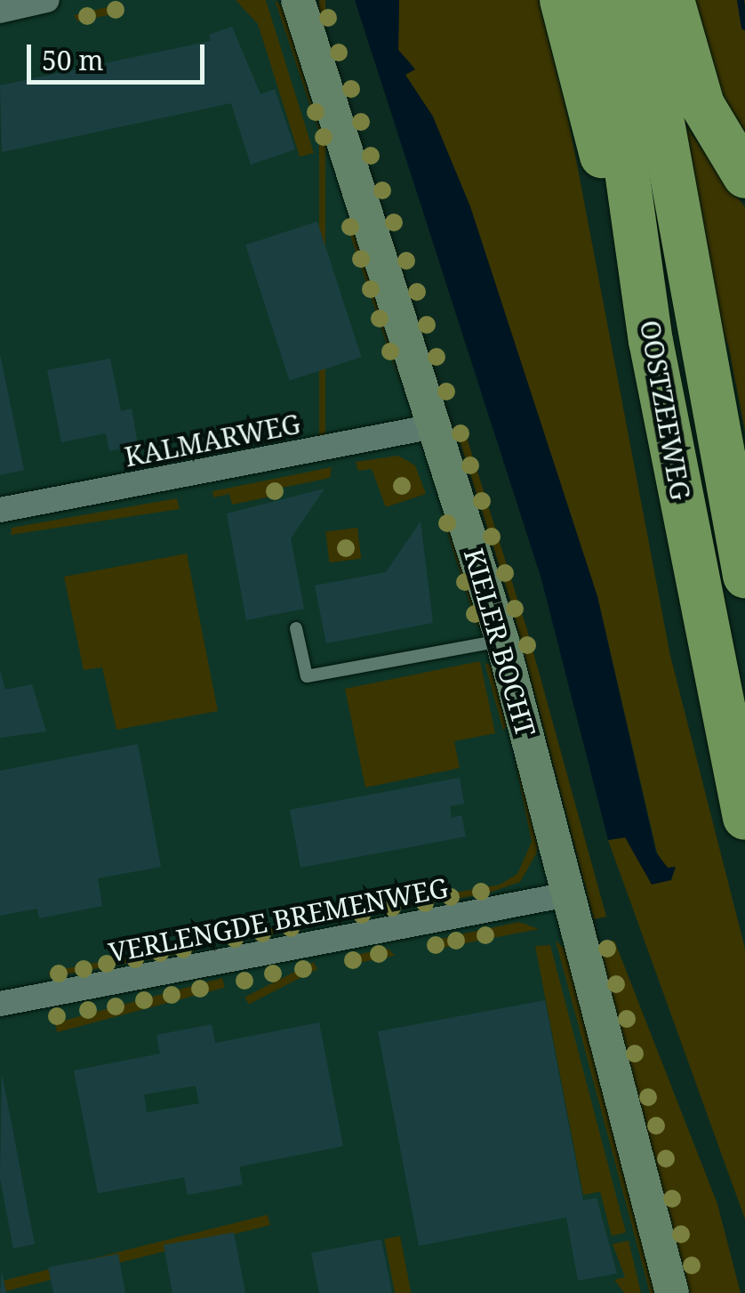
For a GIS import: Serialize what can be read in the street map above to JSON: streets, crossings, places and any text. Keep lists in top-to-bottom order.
{
  "streets": {
    "highway": ["OOSTZEEWEG"],
    "street": ["KALMARWEG", "KIELER BOCHT", "VERLENGDE BREMENWEG"]
  },
  "crossings": [
    ["KALMARWEG", "KIELER BOCHT"],
    ["KIELER BOCHT", "VERLENGDE BREMENWEG"]
  ],
  "scale_bar": "50 m"
}
